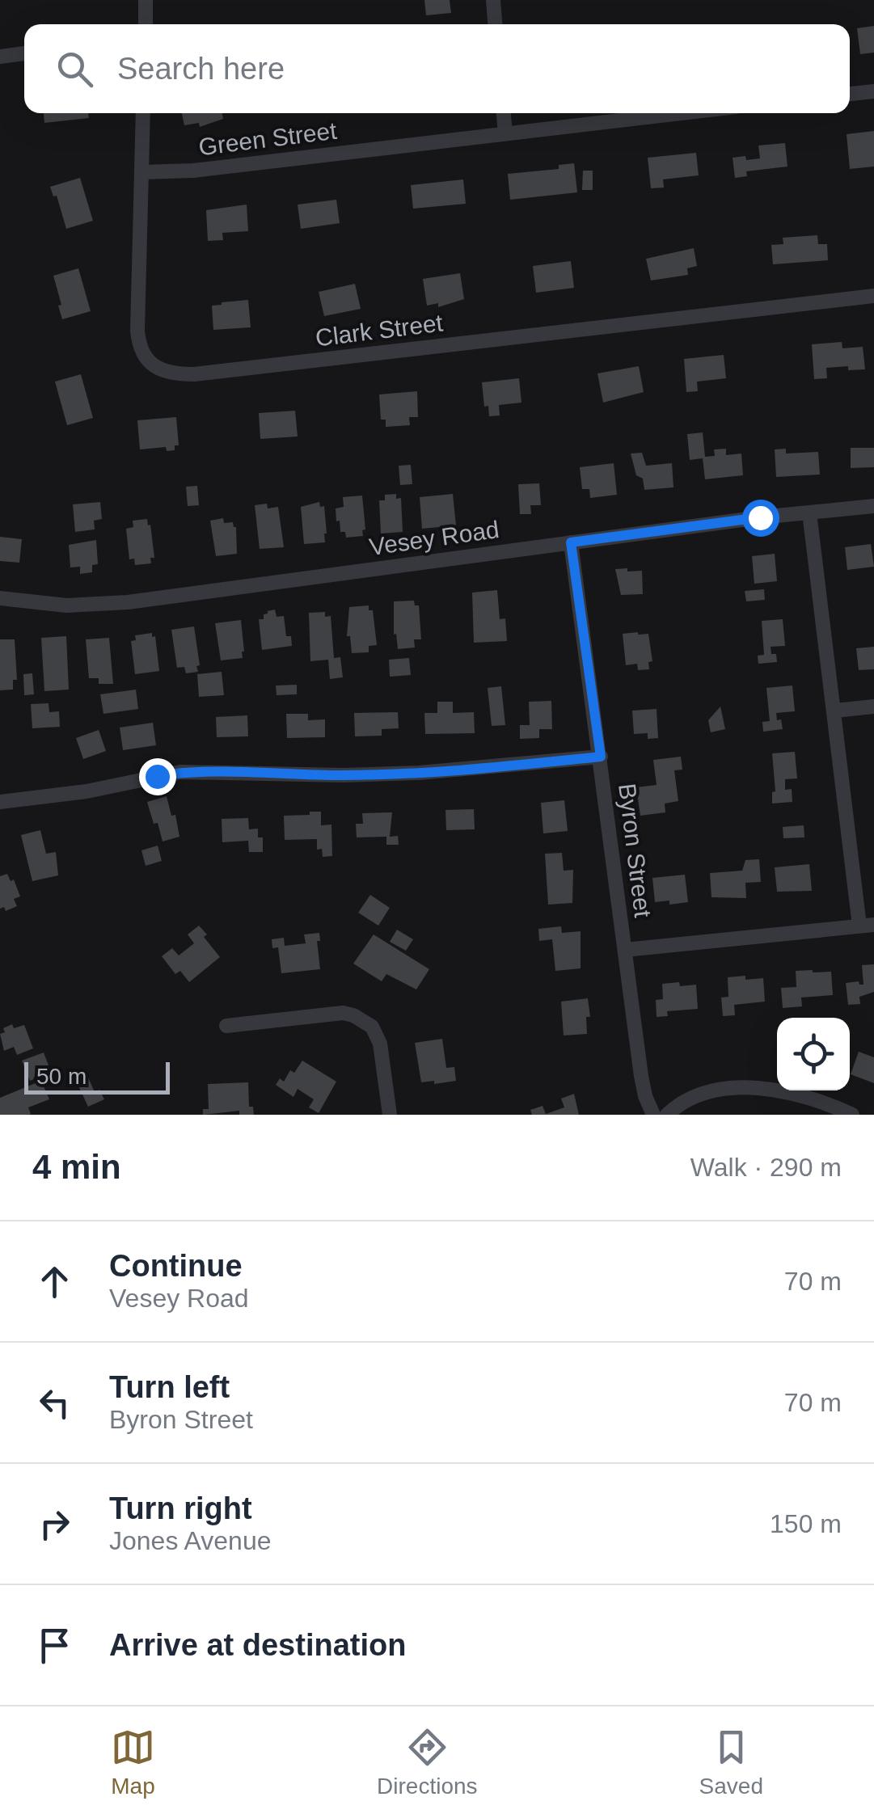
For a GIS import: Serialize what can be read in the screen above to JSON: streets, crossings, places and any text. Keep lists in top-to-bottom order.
{
  "streets": {
    "street": [
      "Green Street",
      "Clark Street",
      "Vesey Road",
      "Byron Street"
    ]
  },
  "crossings": [
    ["Green Street", "Clark Street"],
    ["Vesey Road", "Byron Street"]
  ],
  "scale_bar": "50 m",
  "page": {
    "search": "Search here",
    "scale": "50 m",
    "heading": ["4 min", "Walk · 290 m"],
    "list": [
      ["Continue", "Vesey Road", "70 m"],
      ["Turn left", "Byron Street", "70 m"],
      ["Turn right", "Jones Avenue", "150 m"],
      "Arrive at destination"
    ],
    "nav": ["Map", "Directions", "Saved"]
  }
}
